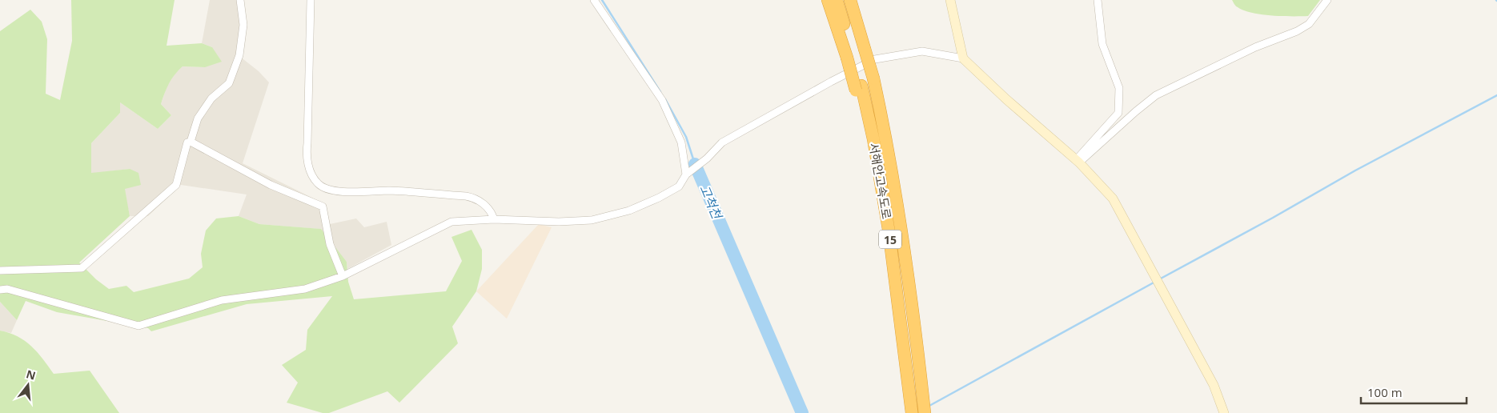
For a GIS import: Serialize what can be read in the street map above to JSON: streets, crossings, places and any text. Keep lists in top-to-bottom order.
{
  "streets": {
    "highway": ["서해안고속도로", "15"]
  },
  "water": ["고척천"],
  "scale_bar": "100 m",
  "north": "top"
}
